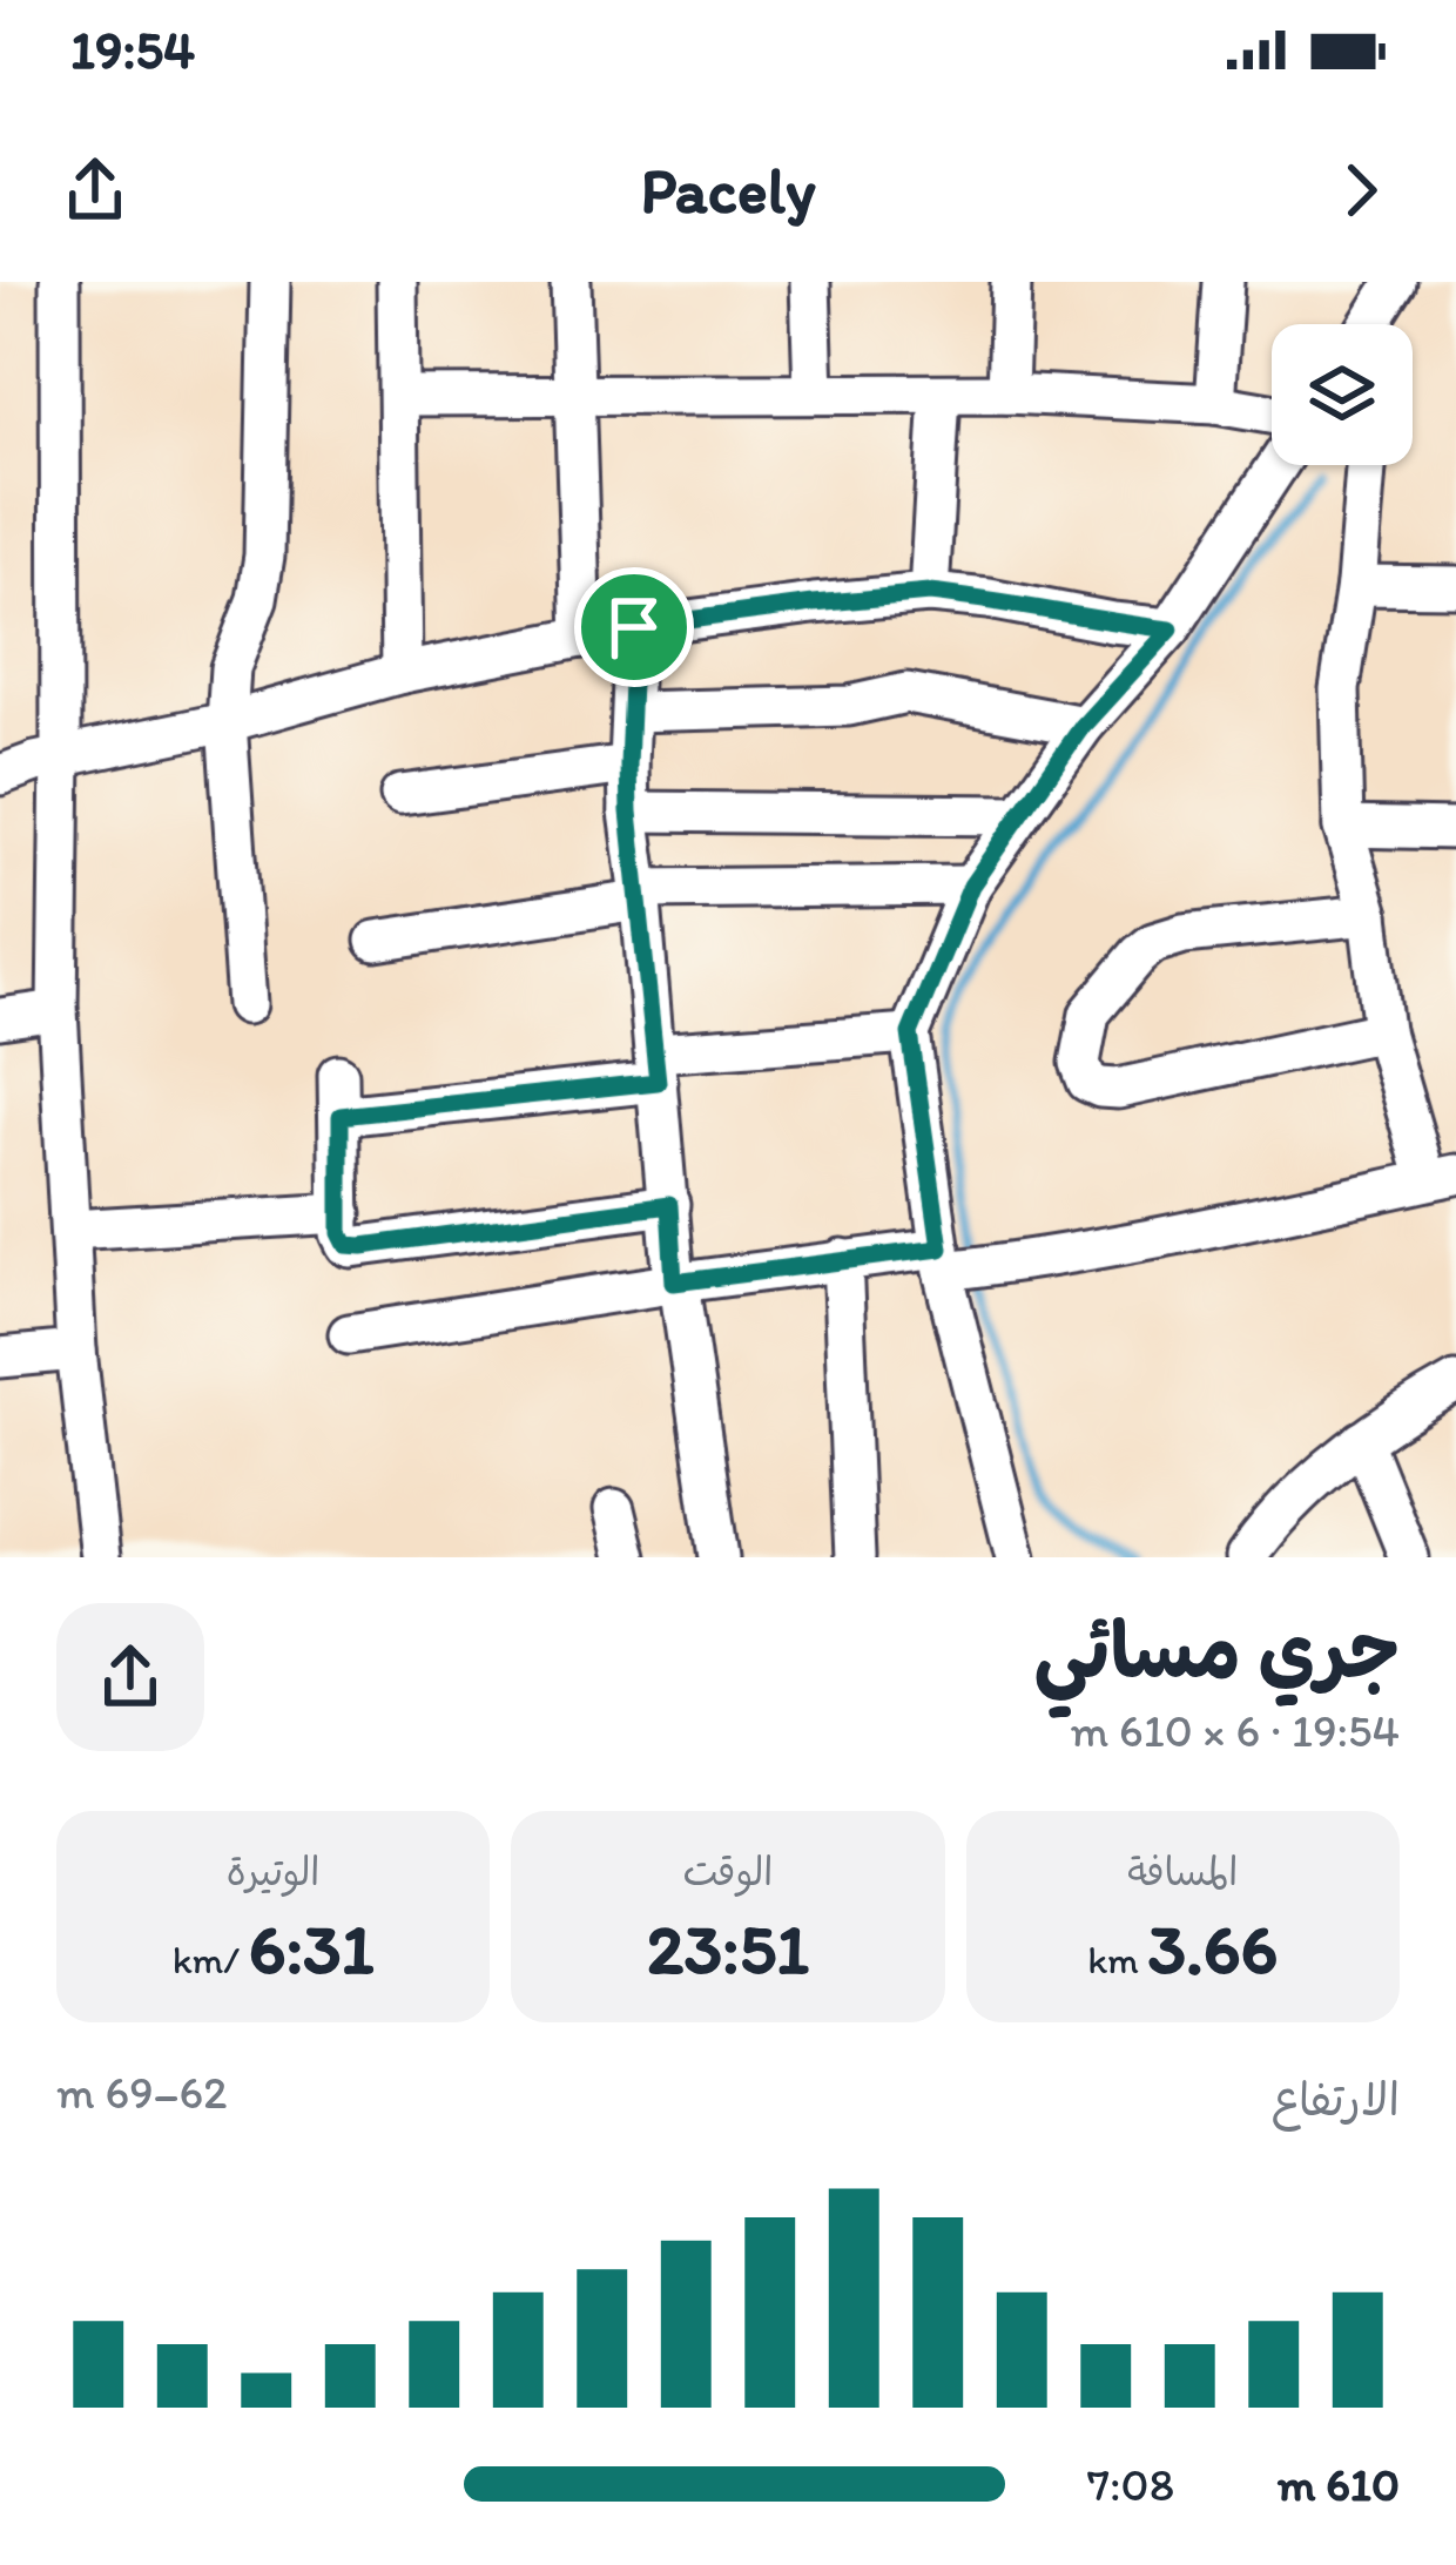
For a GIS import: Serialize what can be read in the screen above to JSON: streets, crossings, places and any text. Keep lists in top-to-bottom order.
{
  "page": {
    "status": "19:54",
    "header": "Pacely",
    "heading": ["جري مسائي", "19:54 · 6 × 610 m"],
    "stats": [
      ["المسافة", "3.66 km"],
      ["الوقت", "23:51"],
      ["الوتيرة", "6:31 /km"]
    ],
    "chart": ["الارتفاع", "62–69 m"],
    "list": [
      {
        "name": "610 m",
        "note": "7:08"
      }
    ]
  }
}
